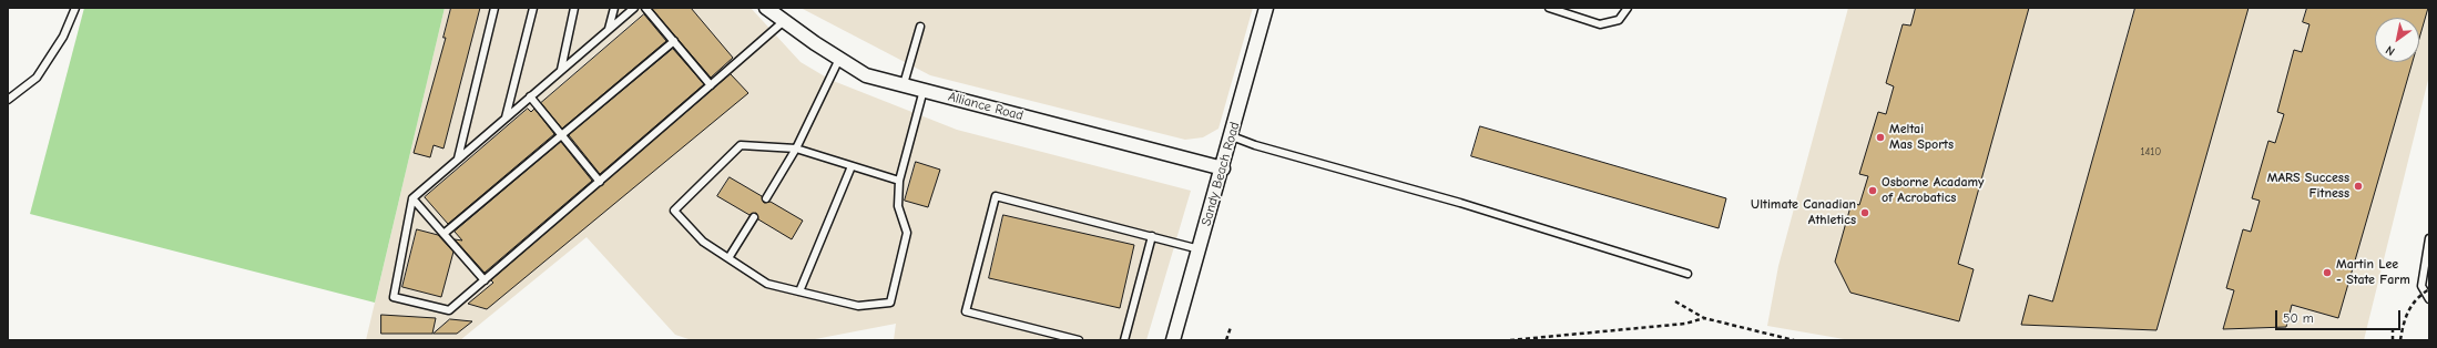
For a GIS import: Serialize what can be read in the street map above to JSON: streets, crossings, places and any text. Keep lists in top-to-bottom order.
{
  "streets": {
    "street": ["Alliance Road", "Sandy Beach Road"]
  },
  "crossings": [
    ["Alliance Road", "Sandy Beach Road"]
  ],
  "places": [
    "Meltai Mas Sports",
    "MARS Success Fitness",
    "Osborne Acadamy of Acrobatics",
    "Ultimate Canadian Athletics",
    "Martin Lee - State Farm"
  ],
  "house_numbers": ["1410"],
  "scale_bar": "50 m",
  "north": "bottom left"
}
